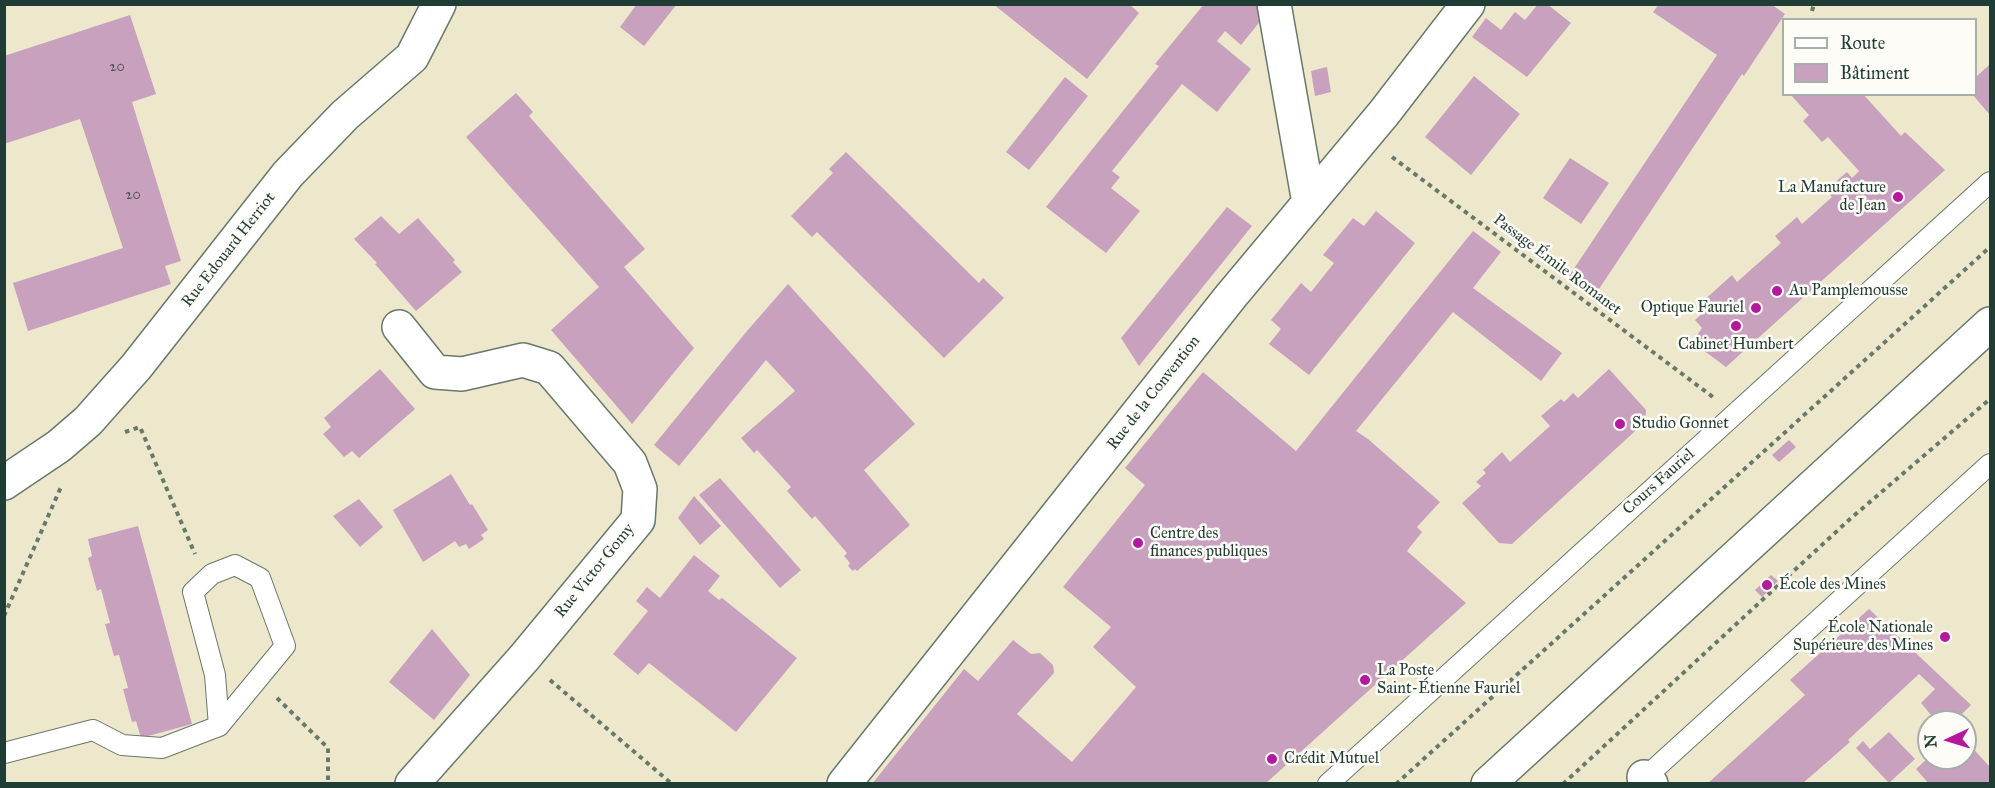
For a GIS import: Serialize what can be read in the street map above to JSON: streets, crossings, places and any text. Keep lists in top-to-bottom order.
{
  "streets": {
    "street": ["Rue Edouard Herriot", "Rue de la Convention", "Rue Victor Gomy"],
    "lane": ["Cours Fauriel"],
    "path": ["Passage Émile Romanet"]
  },
  "crossings": [
    ["Passage Émile Romanet", "Rue de la Convention"],
    ["Passage Émile Romanet", "Cours Fauriel"]
  ],
  "places": [
    "La Manufacture de Jean",
    "Au Pamplemousse",
    "Optique Fauriel",
    "Cabinet Humbert",
    "Studio Gonnet",
    "Centre des finances publiques",
    "École des Mines",
    "École Nationale Supérieure des Mines",
    "La Poste Saint-Étienne Fauriel",
    "Crédit Mutuel"
  ],
  "house_numbers": ["20", "20"],
  "legend": ["Route", "Bâtiment"],
  "north": "left"
}
